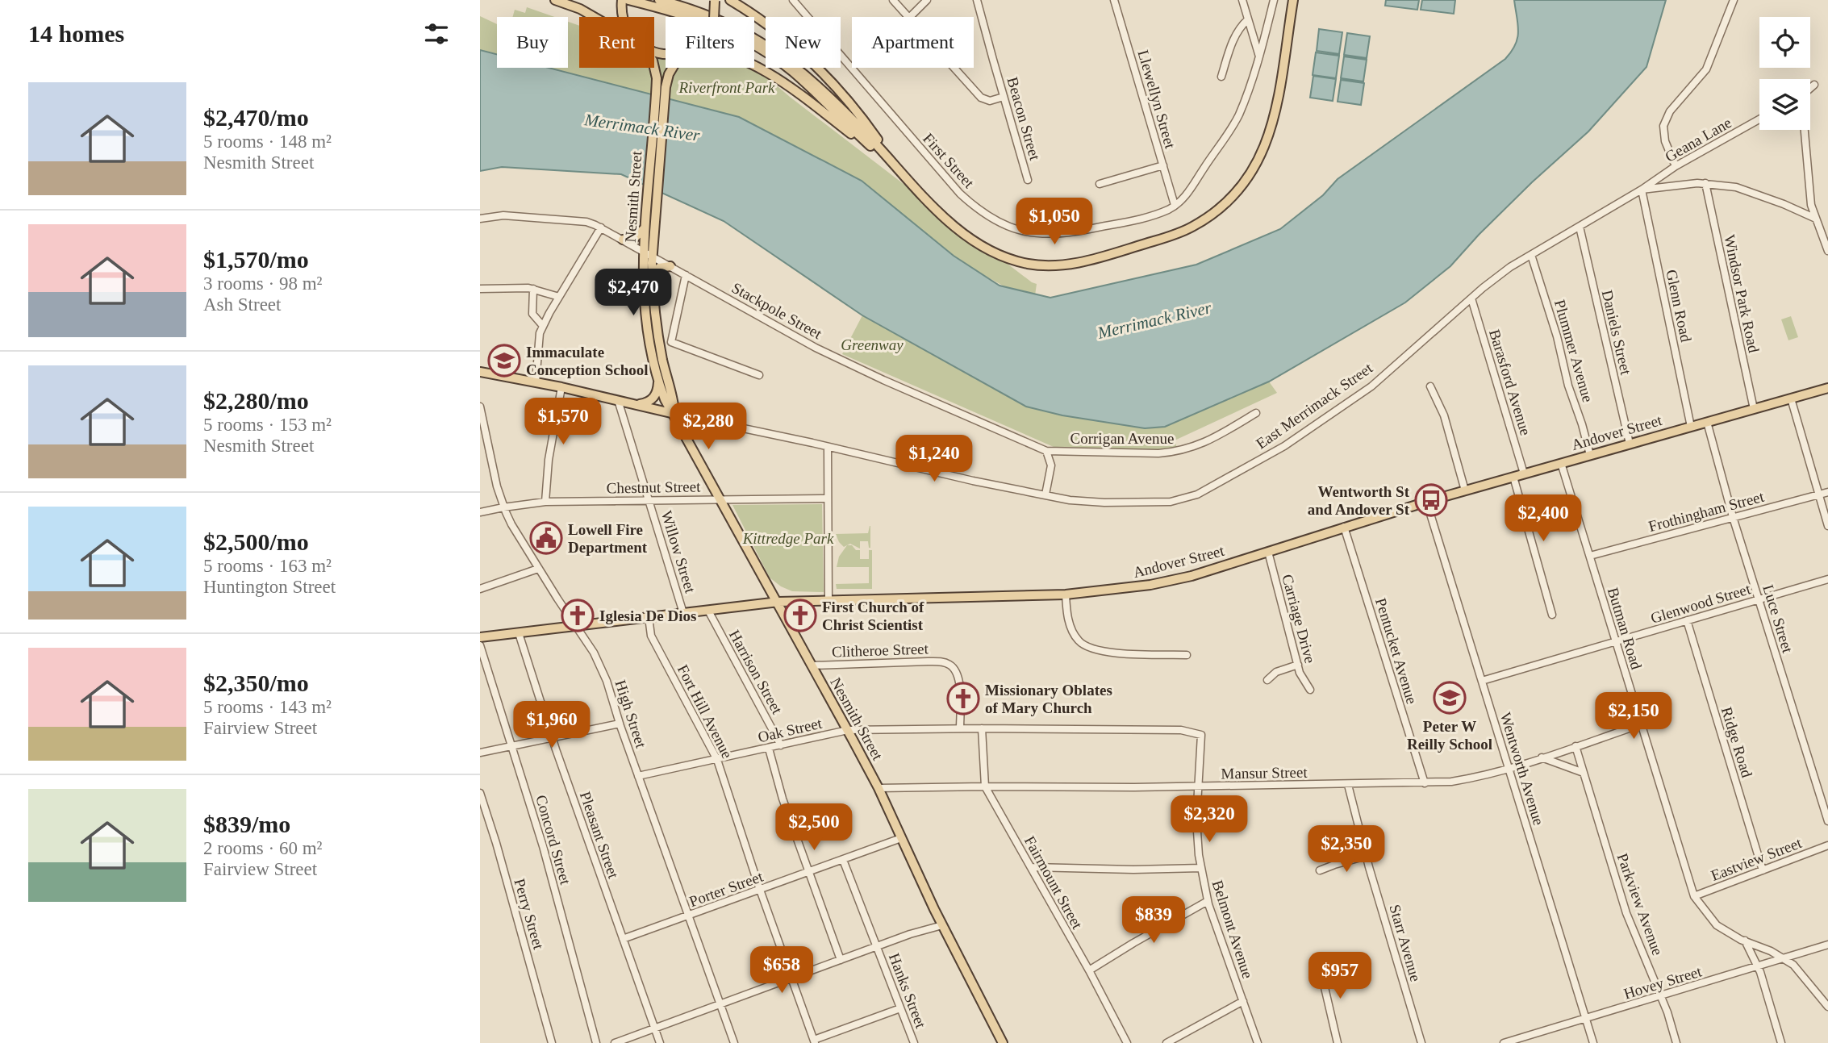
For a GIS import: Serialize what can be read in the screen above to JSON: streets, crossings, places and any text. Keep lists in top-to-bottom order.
{
  "streets": {
    "main road": ["Nesmith Street", "East Merrimack Street", "Andover Street"],
    "street": [
      "Llewellyn Street",
      "Beacon Street",
      "Geana Lane",
      "First Street",
      "Windsor Park Road",
      "Glenn Road",
      "Stackpole Street",
      "Daniels Street",
      "Plummer Avenue",
      "Barasford Avenue",
      "Corrigan Avenue",
      "Chestnut Street",
      "Frothingham Street",
      "Willow Street",
      "Glenwood Street",
      "Carriage Drive",
      "Luce Street",
      "Butman Road",
      "Clitheroe Street",
      "Pentucket Avenue",
      "Harrison Street",
      "Fort Hill Avenue",
      "High Street",
      "Oak Street",
      "Ridge Road",
      "Wentworth Avenue",
      "Mansur Street",
      "Pleasant Street",
      "Concord Street",
      "Eastview Street",
      "Fairmount Street",
      "Porter Street",
      "Parkview Avenue",
      "Perry Street",
      "Belmont Avenue",
      "Starr Avenue",
      "Hovey Street",
      "Hanks Street"
    ]
  },
  "crossings": [
    ["Llewellyn Street", "First Street"],
    ["Geana Lane", "Glenn Road"],
    ["Geana Lane", "East Merrimack Street"],
    ["Nesmith Street", "Stackpole Street"],
    ["Nesmith Street", "East Merrimack Street"],
    ["Nesmith Street", "Andover Street"],
    ["Nesmith Street", "Chestnut Street"],
    ["Nesmith Street", "Clitheroe Street"],
    ["Nesmith Street", "Oak Street"],
    ["Nesmith Street", "Mansur Street"],
    ["Nesmith Street", "Porter Street"],
    ["Windsor Park Road", "East Merrimack Street"],
    ["Windsor Park Road", "Andover Street"],
    ["Glenn Road", "East Merrimack Street"],
    ["Glenn Road", "Andover Street"],
    ["Stackpole Street", "Corrigan Avenue"],
    ["Daniels Street", "East Merrimack Street"],
    ["Daniels Street", "Andover Street"],
    ["Plummer Avenue", "East Merrimack Street"],
    ["Plummer Avenue", "Andover Street"],
    ["Barasford Avenue", "East Merrimack Street"],
    ["Barasford Avenue", "Andover Street"],
    ["East Merrimack Street", "Willow Street"],
    ["Andover Street", "Willow Street"],
    ["Andover Street", "Carriage Drive"],
    ["Andover Street", "Luce Street"],
    ["Andover Street", "Butman Road"],
    ["Andover Street", "Pentucket Avenue"],
    ["Andover Street", "Harrison Street"],
    ["Andover Street", "Fort Hill Avenue"],
    ["Andover Street", "High Street"],
    ["Andover Street", "Wentworth Avenue"],
    ["Andover Street", "Pleasant Street"],
    ["Chestnut Street", "Willow Street"],
    ["Chestnut Street", "High Street"],
    ["Frothingham Street", "Luce Street"],
    ["Frothingham Street", "Butman Road"],
    ["Glenwood Street", "Luce Street"],
    ["Glenwood Street", "Butman Road"],
    ["Glenwood Street", "Ridge Road"],
    ["Glenwood Street", "Wentworth Avenue"],
    ["Butman Road", "Mansur Street"],
    ["Butman Road", "Eastview Street"],
    ["Butman Road", "Hovey Street"],
    ["Clitheroe Street", "Oak Street"],
    ["Pentucket Avenue", "Mansur Street"],
    ["Harrison Street", "Oak Street"],
    ["Fort Hill Avenue", "Oak Street"],
    ["Fort Hill Avenue", "Porter Street"],
    ["High Street", "Oak Street"],
    ["High Street", "Porter Street"],
    ["Oak Street", "Fairmount Street"],
    ["Oak Street", "Belmont Avenue"],
    ["Ridge Road", "Eastview Street"],
    ["Wentworth Avenue", "Mansur Street"],
    ["Wentworth Avenue", "Hovey Street"],
    ["Mansur Street", "Fairmount Street"],
    ["Mansur Street", "Parkview Avenue"],
    ["Mansur Street", "Belmont Avenue"],
    ["Mansur Street", "Starr Avenue"],
    ["Pleasant Street", "Porter Street"],
    ["Fairmount Street", "Belmont Avenue"],
    ["Porter Street", "Hanks Street"],
    ["Parkview Avenue", "Hovey Street"]
  ],
  "water": ["Merrimack River"],
  "parks": ["Riverfront Park", "Greenway", "Kittredge Park"],
  "places": {
    "school or university": ["Immaculate Conception School", "Peter W Reilly School"],
    "bus stop": ["Wentworth St and Andover St"],
    "public building": ["Lowell Fire Department"],
    "church": ["Iglesia De Dios", "First Church of Christ Scientist", "Missionary Oblates of Mary Church"]
  },
  "page": {
    "heading": "14 homes",
    "chip": [
      "Buy",
      "Rent",
      "Filters",
      "New",
      "Apartment"
    ],
    "list": [
      {
        "name": "$2,470/mo",
        "note": "5 rooms · 148 m² · Nesmith Street"
      },
      {
        "name": "$1,570/mo",
        "note": "3 rooms · 98 m² · Ash Street"
      },
      {
        "name": "$2,280/mo",
        "note": "5 rooms · 153 m² · Nesmith Street"
      },
      {
        "name": "$2,500/mo",
        "note": "5 rooms · 163 m² · Huntington Street"
      },
      {
        "name": "$2,350/mo",
        "note": "5 rooms · 143 m² · Fairview Street"
      },
      {
        "name": "$839/mo",
        "note": "2 rooms · 60 m² · Fairview Street"
      }
    ],
    "price": [
      "$1,050",
      "$2,470",
      "$1,570",
      "$2,280",
      "$1,240",
      "$2,400",
      "$2,150",
      "$1,960",
      "$2,320",
      "$2,500",
      "$2,350",
      "$839",
      "$658",
      "$957"
    ]
  }
}
